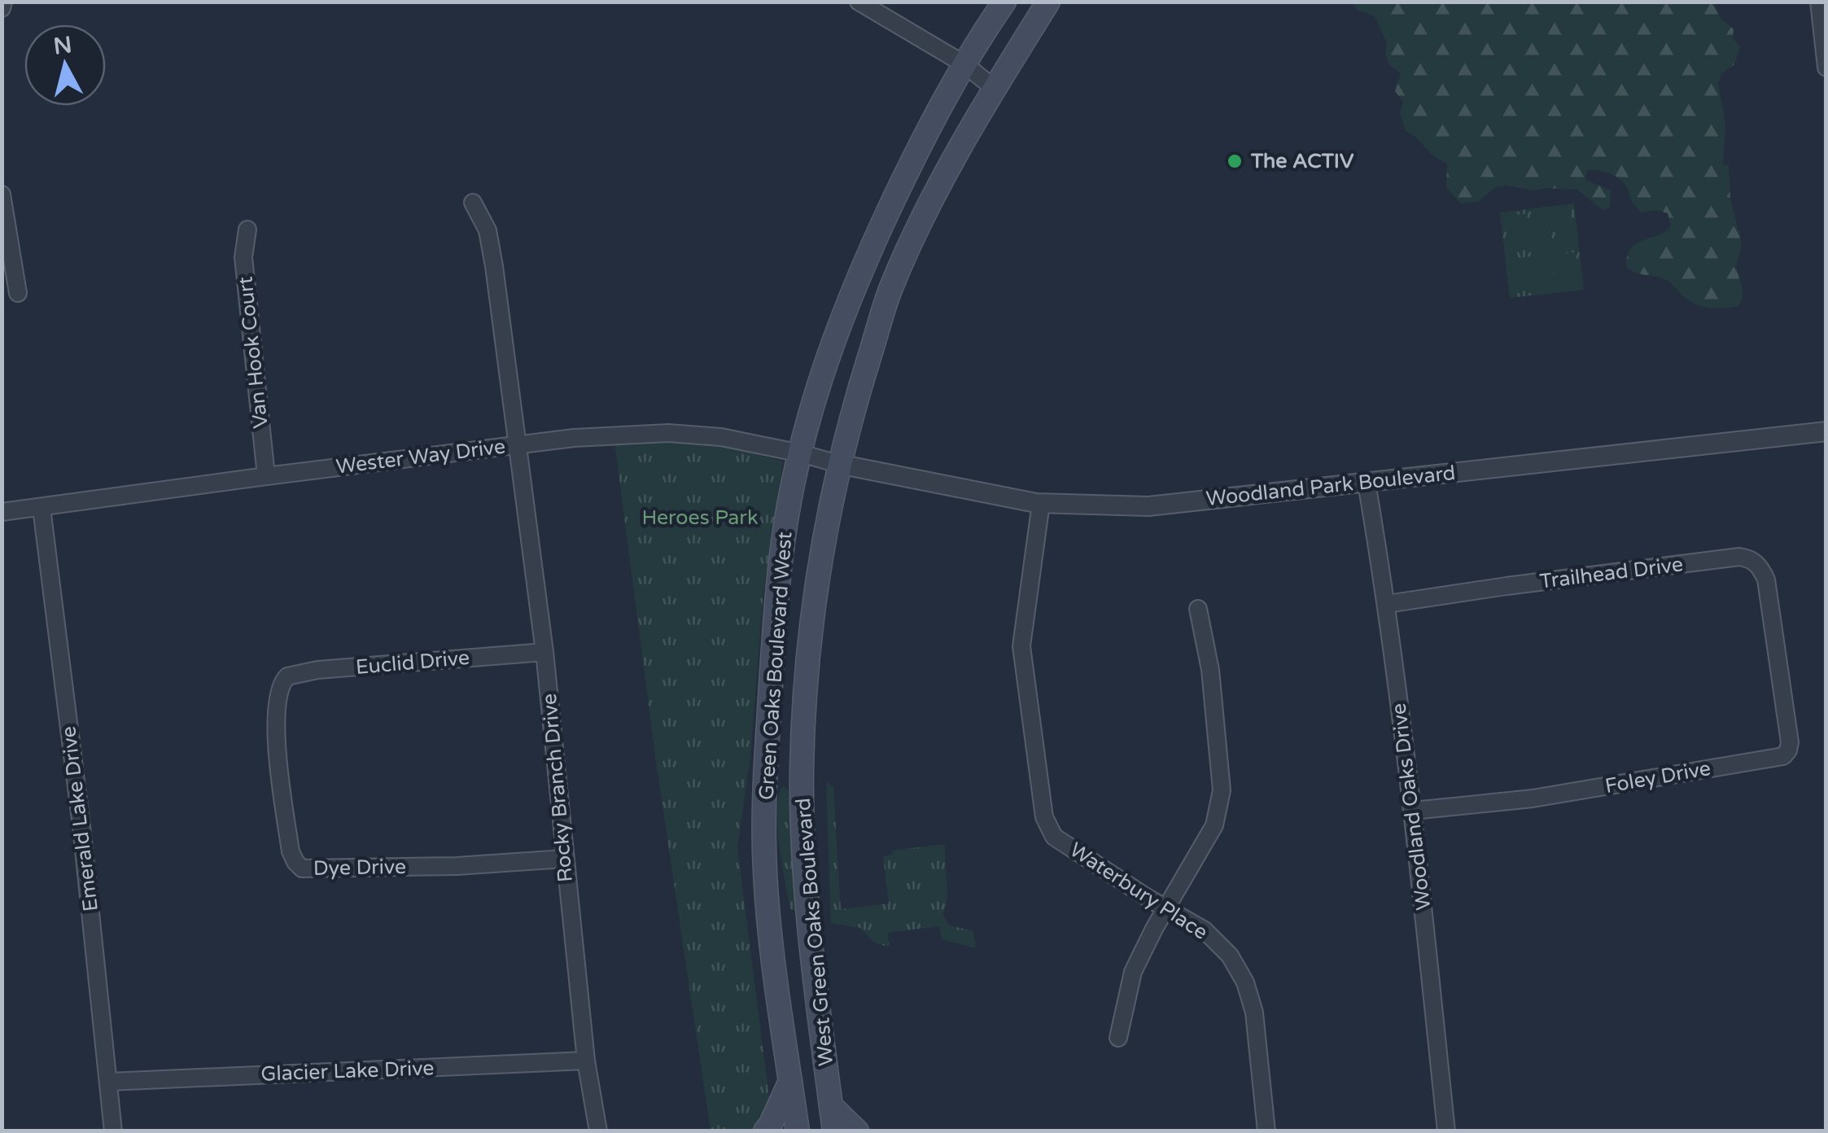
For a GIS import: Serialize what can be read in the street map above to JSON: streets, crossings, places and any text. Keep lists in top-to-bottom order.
{
  "streets": {
    "main road": ["Green Oaks Boulevard West", "West Green Oaks Boulevard"],
    "street": [
      "Van Hook Court",
      "Wester Way Drive",
      "Woodland Park Boulevard",
      "Trailhead Drive",
      "Euclid Drive",
      "Foley Drive",
      "Rocky Branch Drive",
      "Woodland Oaks Drive",
      "Emerald Lake Drive",
      "Dye Drive",
      "Waterbury Place",
      "Glacier Lake Drive"
    ]
  },
  "crossings": [
    ["Van Hook Court", "Wester Way Drive"],
    ["Wester Way Drive", "Woodland Park Boulevard"],
    ["Wester Way Drive", "Green Oaks Boulevard West"],
    ["Wester Way Drive", "Rocky Branch Drive"],
    ["Wester Way Drive", "Emerald Lake Drive"],
    ["Wester Way Drive", "West Green Oaks Boulevard"],
    ["Woodland Park Boulevard", "Woodland Oaks Drive"],
    ["Woodland Park Boulevard", "Waterbury Place"],
    ["Woodland Park Boulevard", "West Green Oaks Boulevard"],
    ["Trailhead Drive", "Foley Drive"],
    ["Trailhead Drive", "Woodland Oaks Drive"],
    ["Euclid Drive", "Rocky Branch Drive"],
    ["Euclid Drive", "Dye Drive"],
    ["Foley Drive", "Woodland Oaks Drive"],
    ["Rocky Branch Drive", "Dye Drive"],
    ["Rocky Branch Drive", "Glacier Lake Drive"],
    ["Emerald Lake Drive", "Glacier Lake Drive"]
  ],
  "parks": ["Heroes Park"],
  "places": ["The ACTIV"],
  "north": "top"
}
